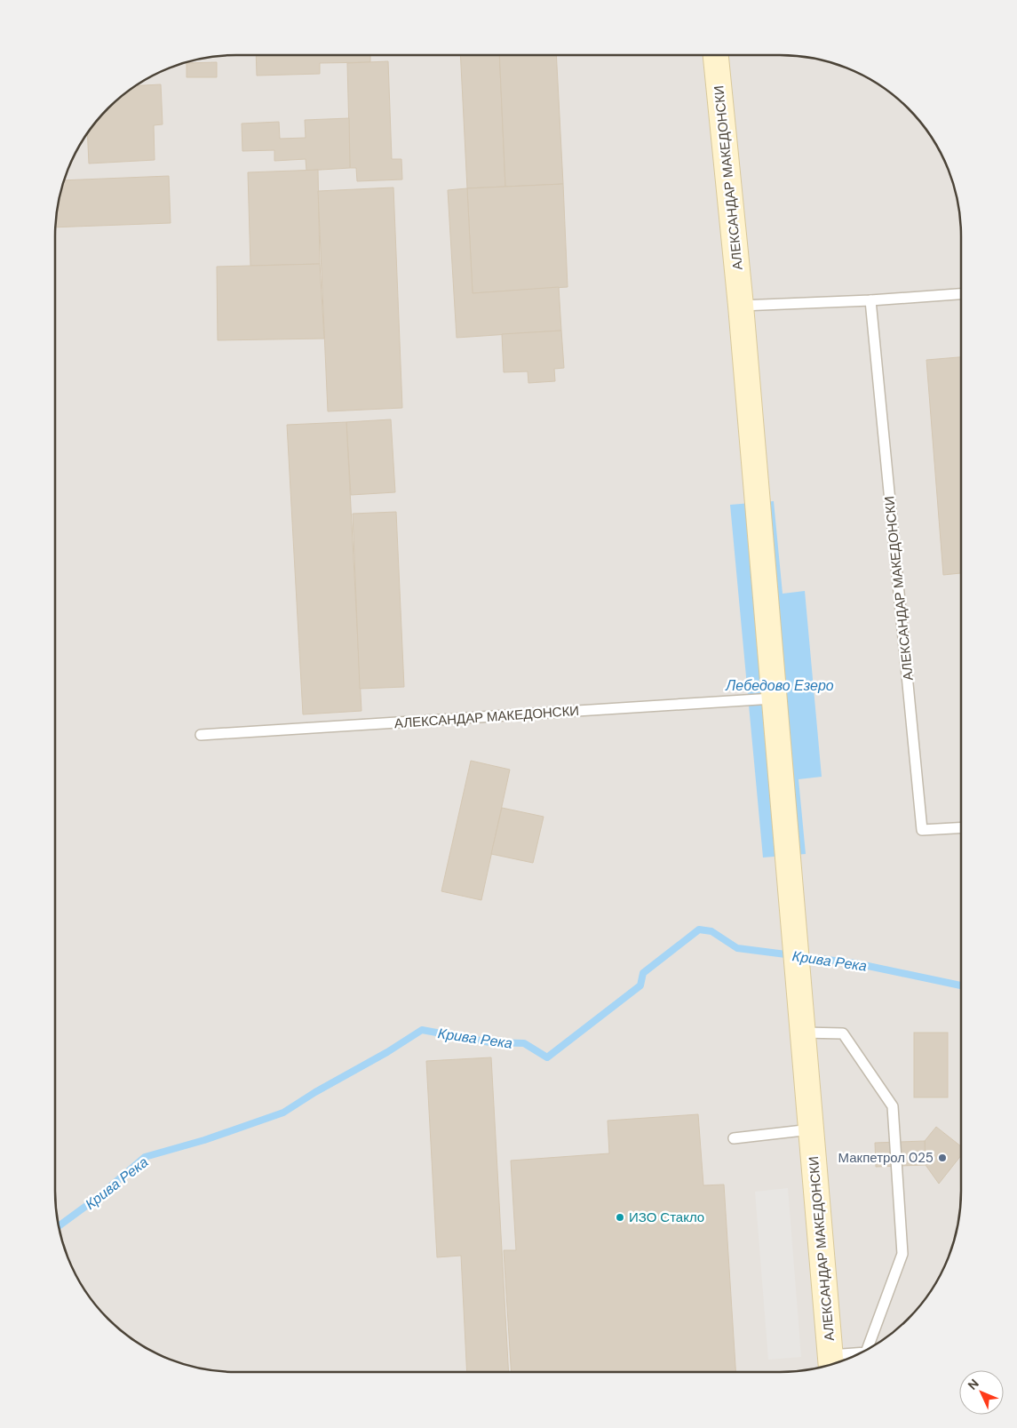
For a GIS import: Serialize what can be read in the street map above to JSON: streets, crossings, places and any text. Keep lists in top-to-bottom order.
{
  "streets": {
    "main road": ["АЛЕКСАНДАР МАКЕДОНСКИ"]
  },
  "water": ["Лебедово Езеро", "Крива Река"],
  "places": ["Макпетрол 025", "ИЗО Стакло"],
  "north": "top left"
}
